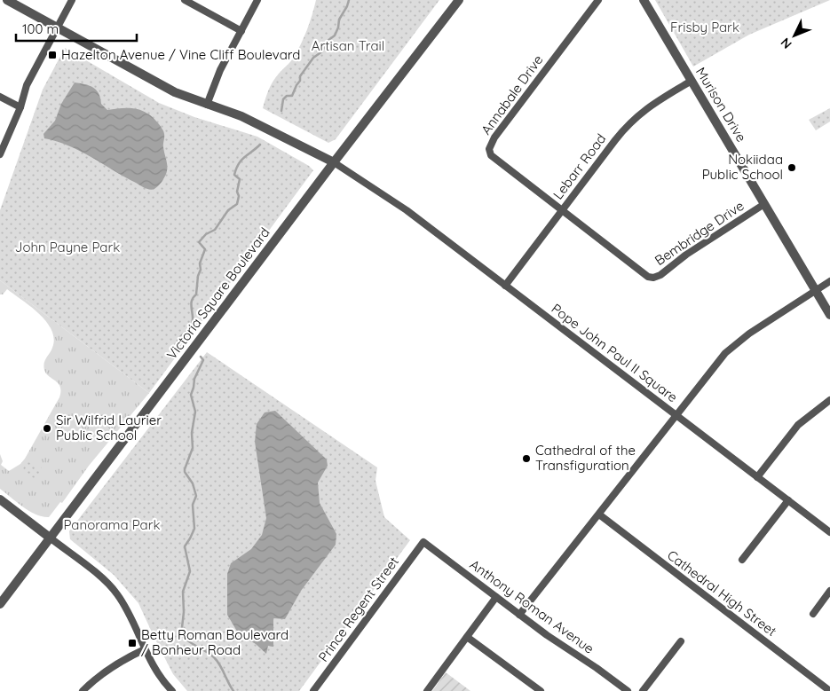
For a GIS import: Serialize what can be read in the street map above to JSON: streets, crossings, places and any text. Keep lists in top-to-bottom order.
{
  "streets": {
    "street": [
      "Annabale Drive",
      "Murison Drive",
      "Lebarr Road",
      "Bembridge Drive",
      "Victoria Square Boulevard",
      "Pope John Paul II Square",
      "Cathedral High Street",
      "Anthony Roman Avenue",
      "Prince Regent Street"
    ]
  },
  "crossings": [
    ["Annabale Drive", "Lebarr Road"],
    ["Annabale Drive", "Bembridge Drive"],
    ["Murison Drive", "Lebarr Road"],
    ["Murison Drive", "Bembridge Drive"],
    ["Lebarr Road", "Bembridge Drive"],
    ["Lebarr Road", "Pope John Paul II Square"],
    ["Victoria Square Boulevard", "Pope John Paul II Square"],
    ["Pope John Paul II Square", "Cathedral High Street"],
    ["Pope John Paul II Square", "Anthony Roman Avenue"],
    ["Anthony Roman Avenue", "Prince Regent Street"]
  ],
  "parks": [
    "Frisby Park",
    "Artisan Trail",
    "John Payne Park",
    "Panorama Park"
  ],
  "places": {
    "transit": ["Hazelton Avenue / Vine Cliff Boulevard", "Betty Roman Boulevard / Bonheur Road"],
    "other": ["Nokiidaa Public School", "Sir Wilfrid Laurier Public School", "Cathedral of the Transfiguration"]
  },
  "scale_bar": "100 m",
  "north": "bottom left"
}
